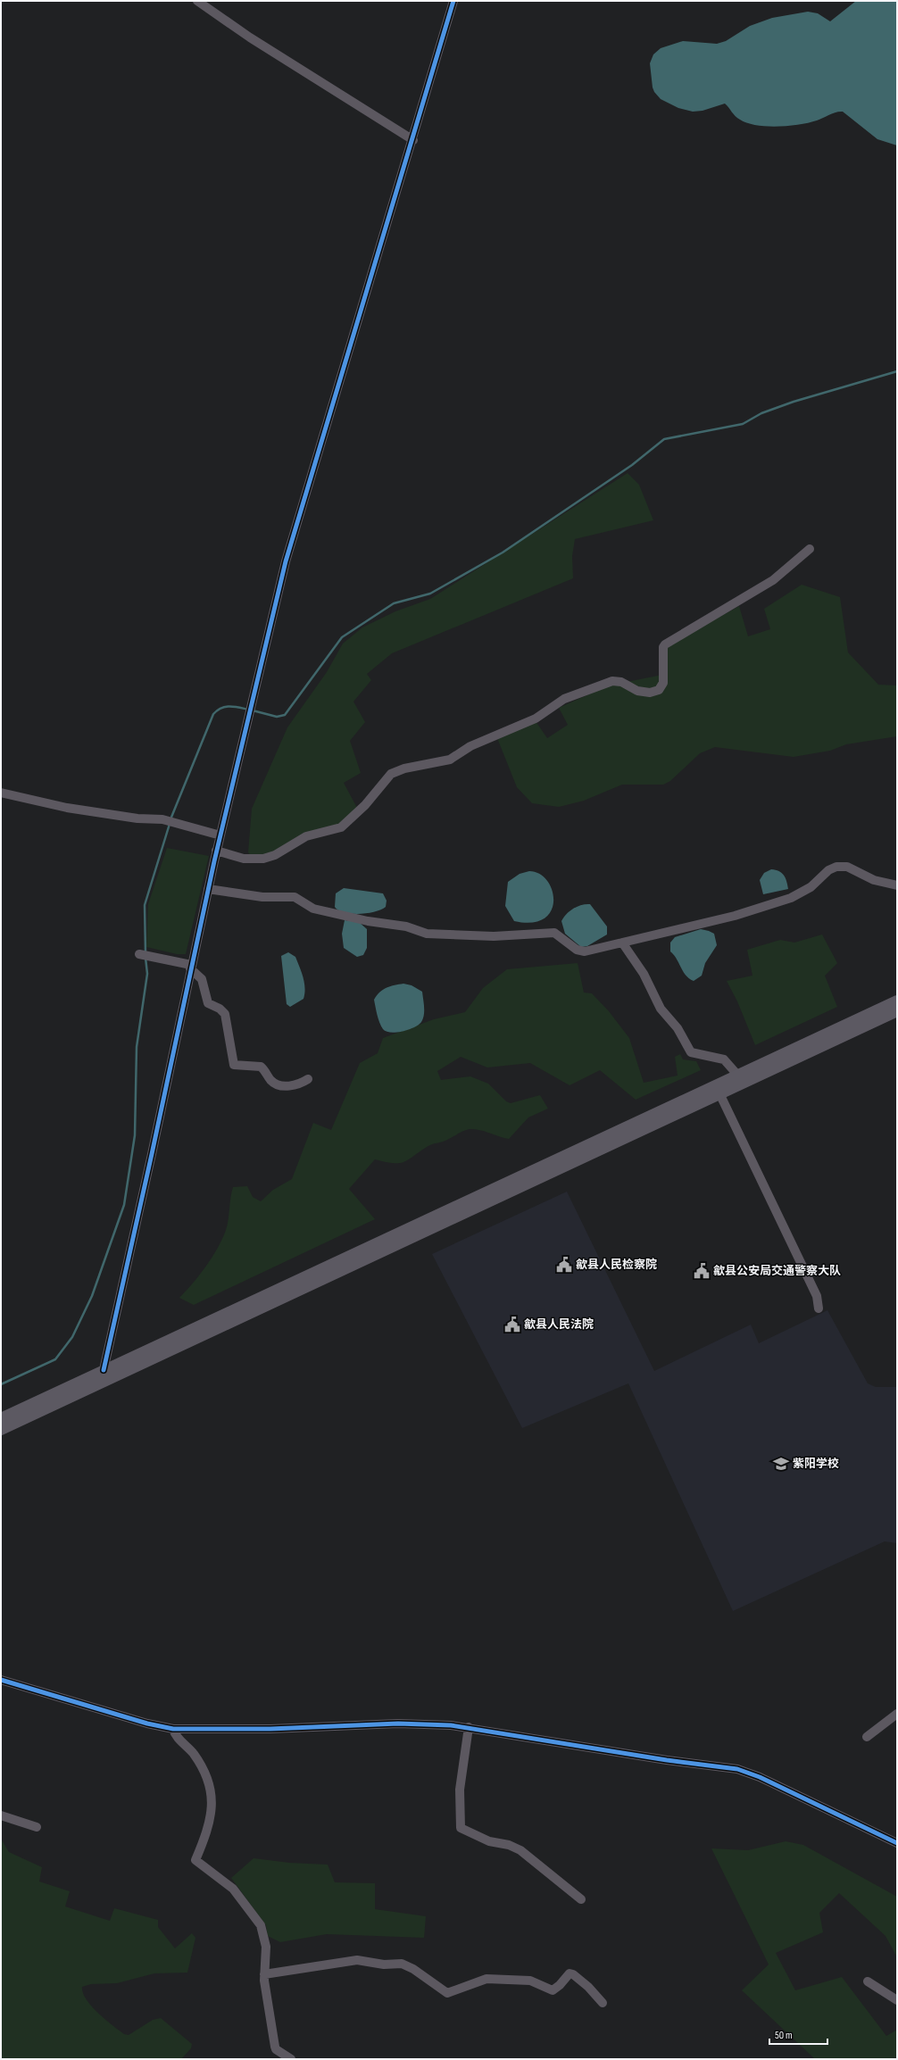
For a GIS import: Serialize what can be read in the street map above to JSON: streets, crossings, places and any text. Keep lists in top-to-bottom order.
{
  "places": {
    "public building": ["歙县人民检察院", "歙县公安局交通警察大队", "歙县人民法院"],
    "school or university": ["紫阳学校"]
  },
  "scale_bar": "50 m"
}
